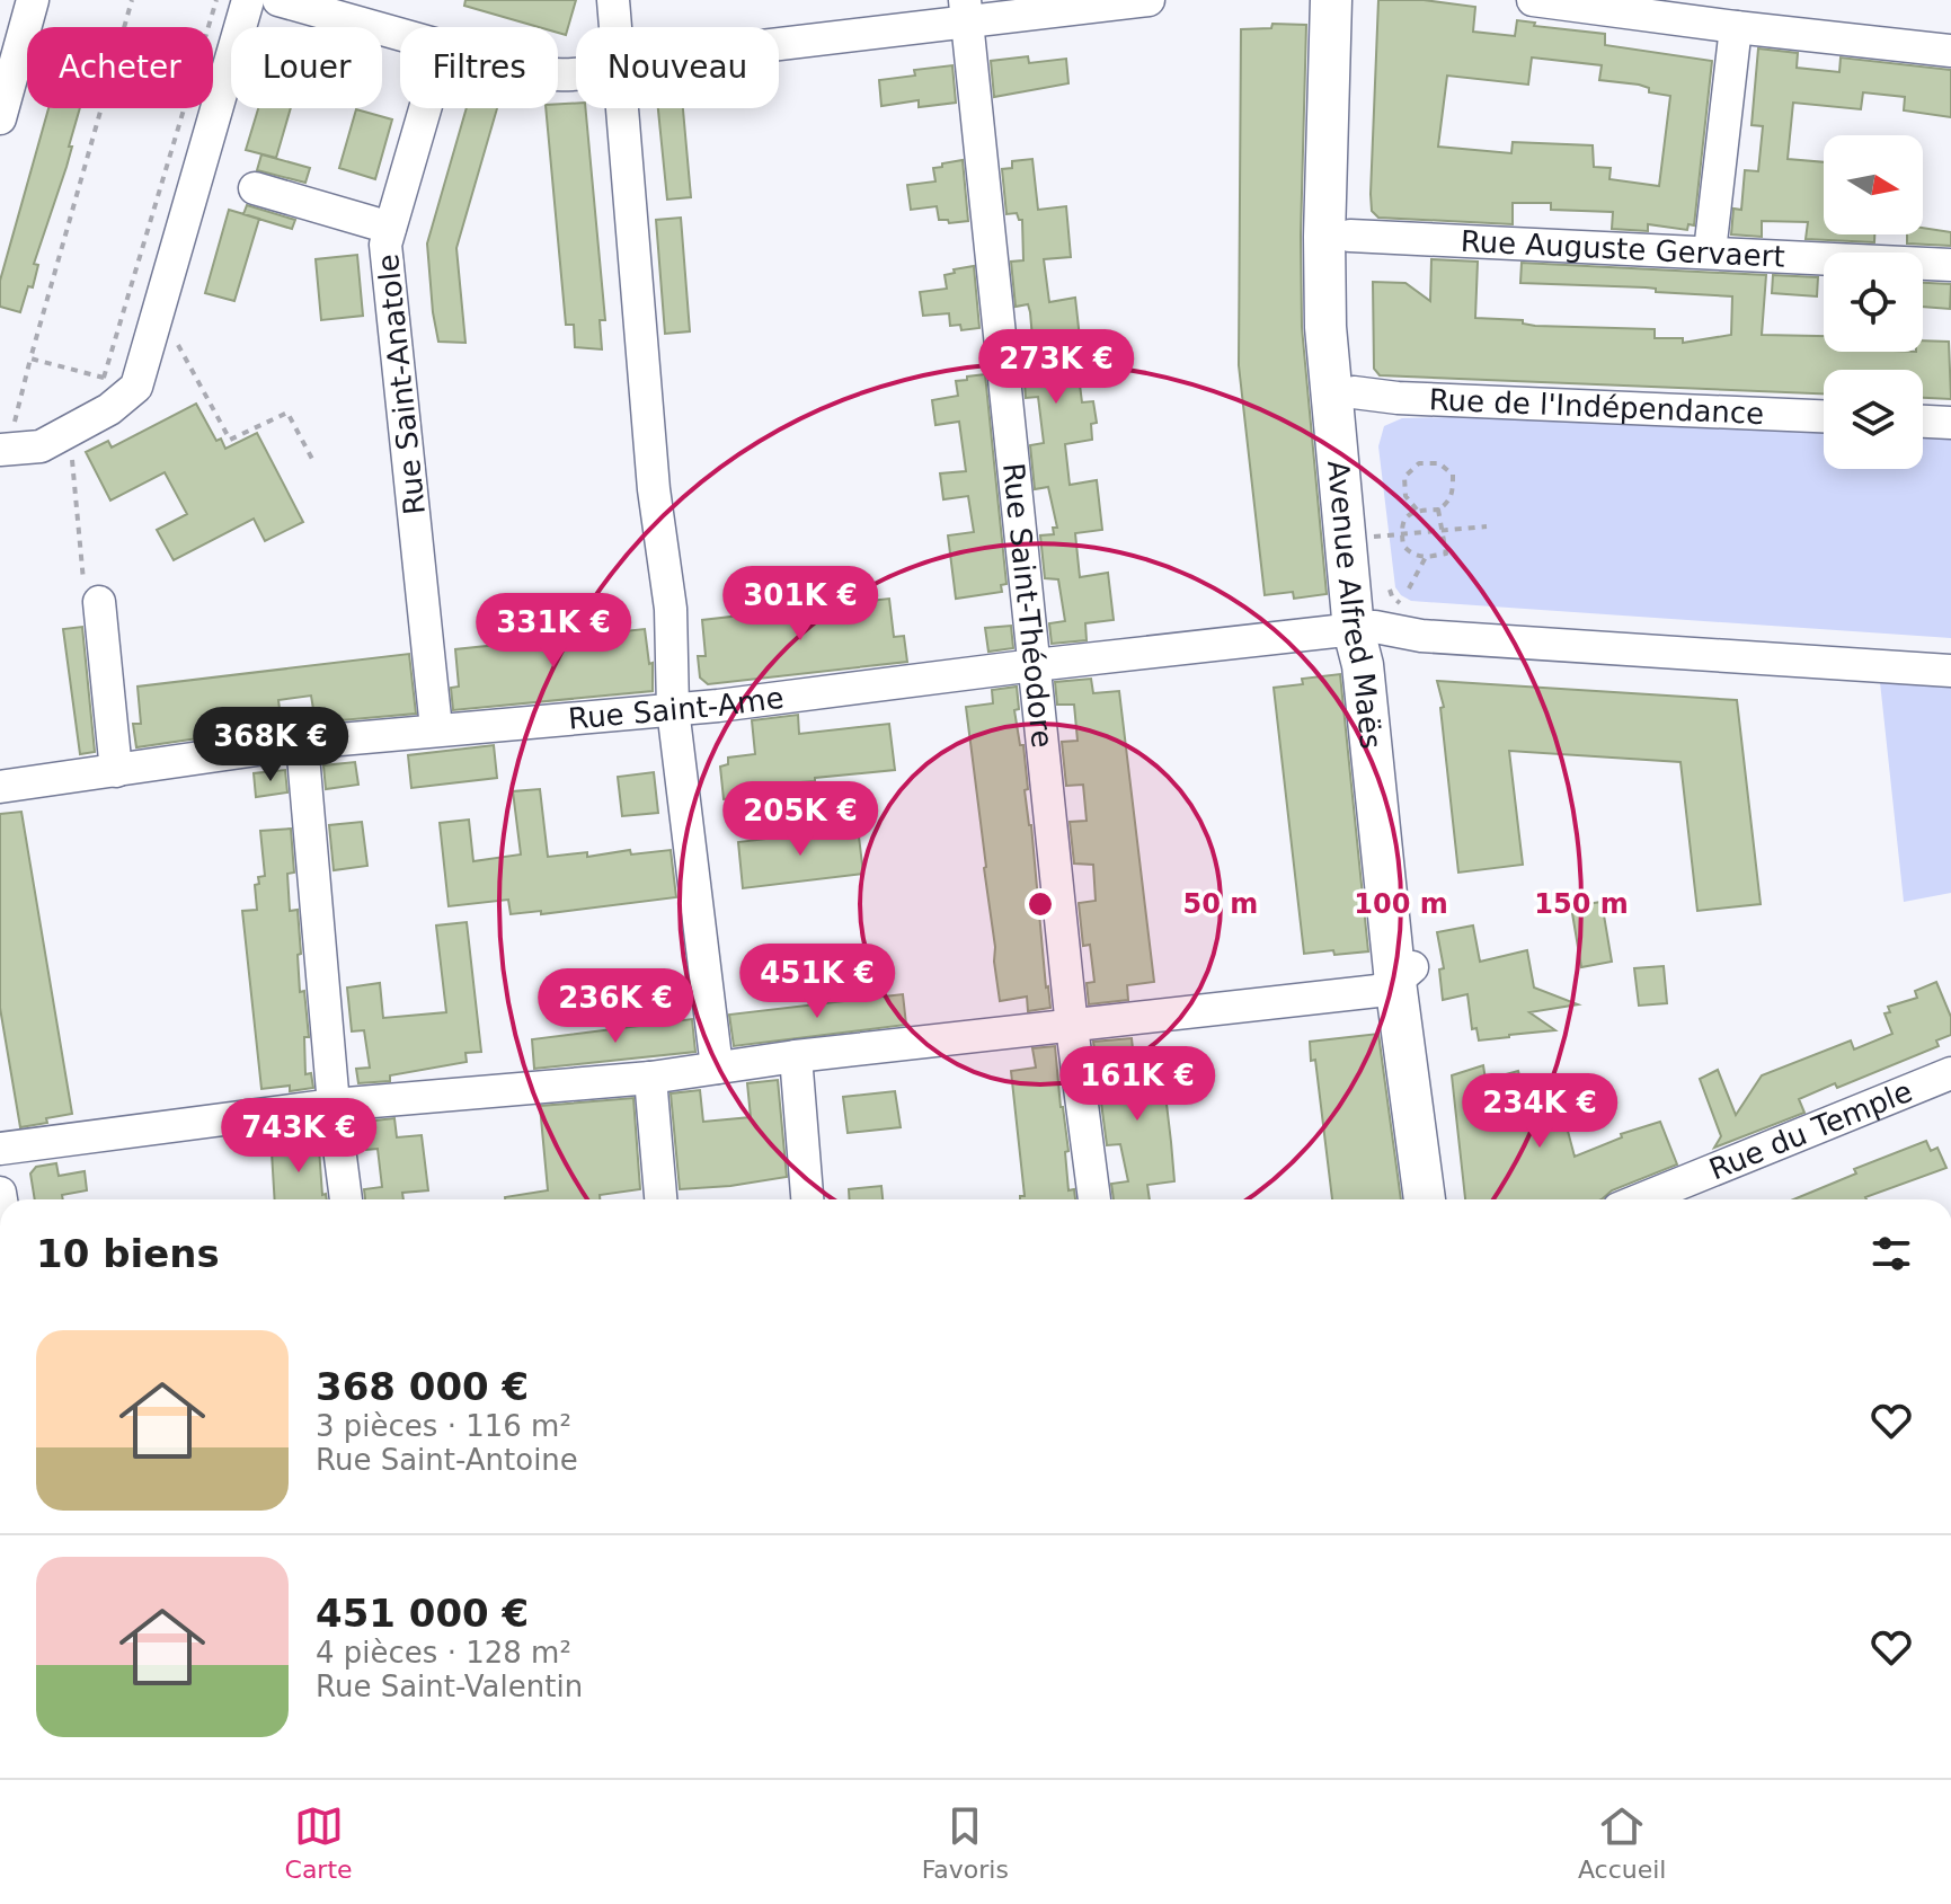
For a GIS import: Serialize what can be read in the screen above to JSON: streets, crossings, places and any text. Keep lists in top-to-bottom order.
{
  "streets": {
    "main road": ["Avenue Alfred Maës"],
    "street": [
      "Rue Auguste Gervaert",
      "Rue Saint-Anatole",
      "Rue de l'Indépendance",
      "Rue Saint-Théodore",
      "Rue Saint-Ame",
      "Rue du Temple"
    ]
  },
  "crossings": [
    ["Rue Auguste Gervaert", "Avenue Alfred Maës"],
    ["Rue Saint-Anatole", "Rue Saint-Ame"],
    ["Rue de l'Indépendance", "Avenue Alfred Maës"],
    ["Rue Saint-Théodore", "Rue Saint-Ame"],
    ["Avenue Alfred Maës", "Rue Saint-Ame"]
  ],
  "north": "right",
  "page": {
    "chip": [
      "Acheter",
      "Louer",
      "Filtres",
      "Nouveau"
    ],
    "price": [
      "273K €",
      "301K €",
      "331K €",
      "368K €",
      "205K €",
      "451K €",
      "236K €",
      "161K €",
      "234K €",
      "743K €"
    ],
    "heading": "10 biens",
    "list": [
      {
        "name": "368 000 €",
        "note": "3 pièces · 116 m² · Rue Saint-Antoine"
      },
      {
        "name": "451 000 €",
        "note": "4 pièces · 128 m² · Rue Saint-Valentin"
      }
    ],
    "tabs": ["Carte", "Favoris", "Accueil"]
  },
  "rings": ["50 m", "100 m", "150 m"]
}
